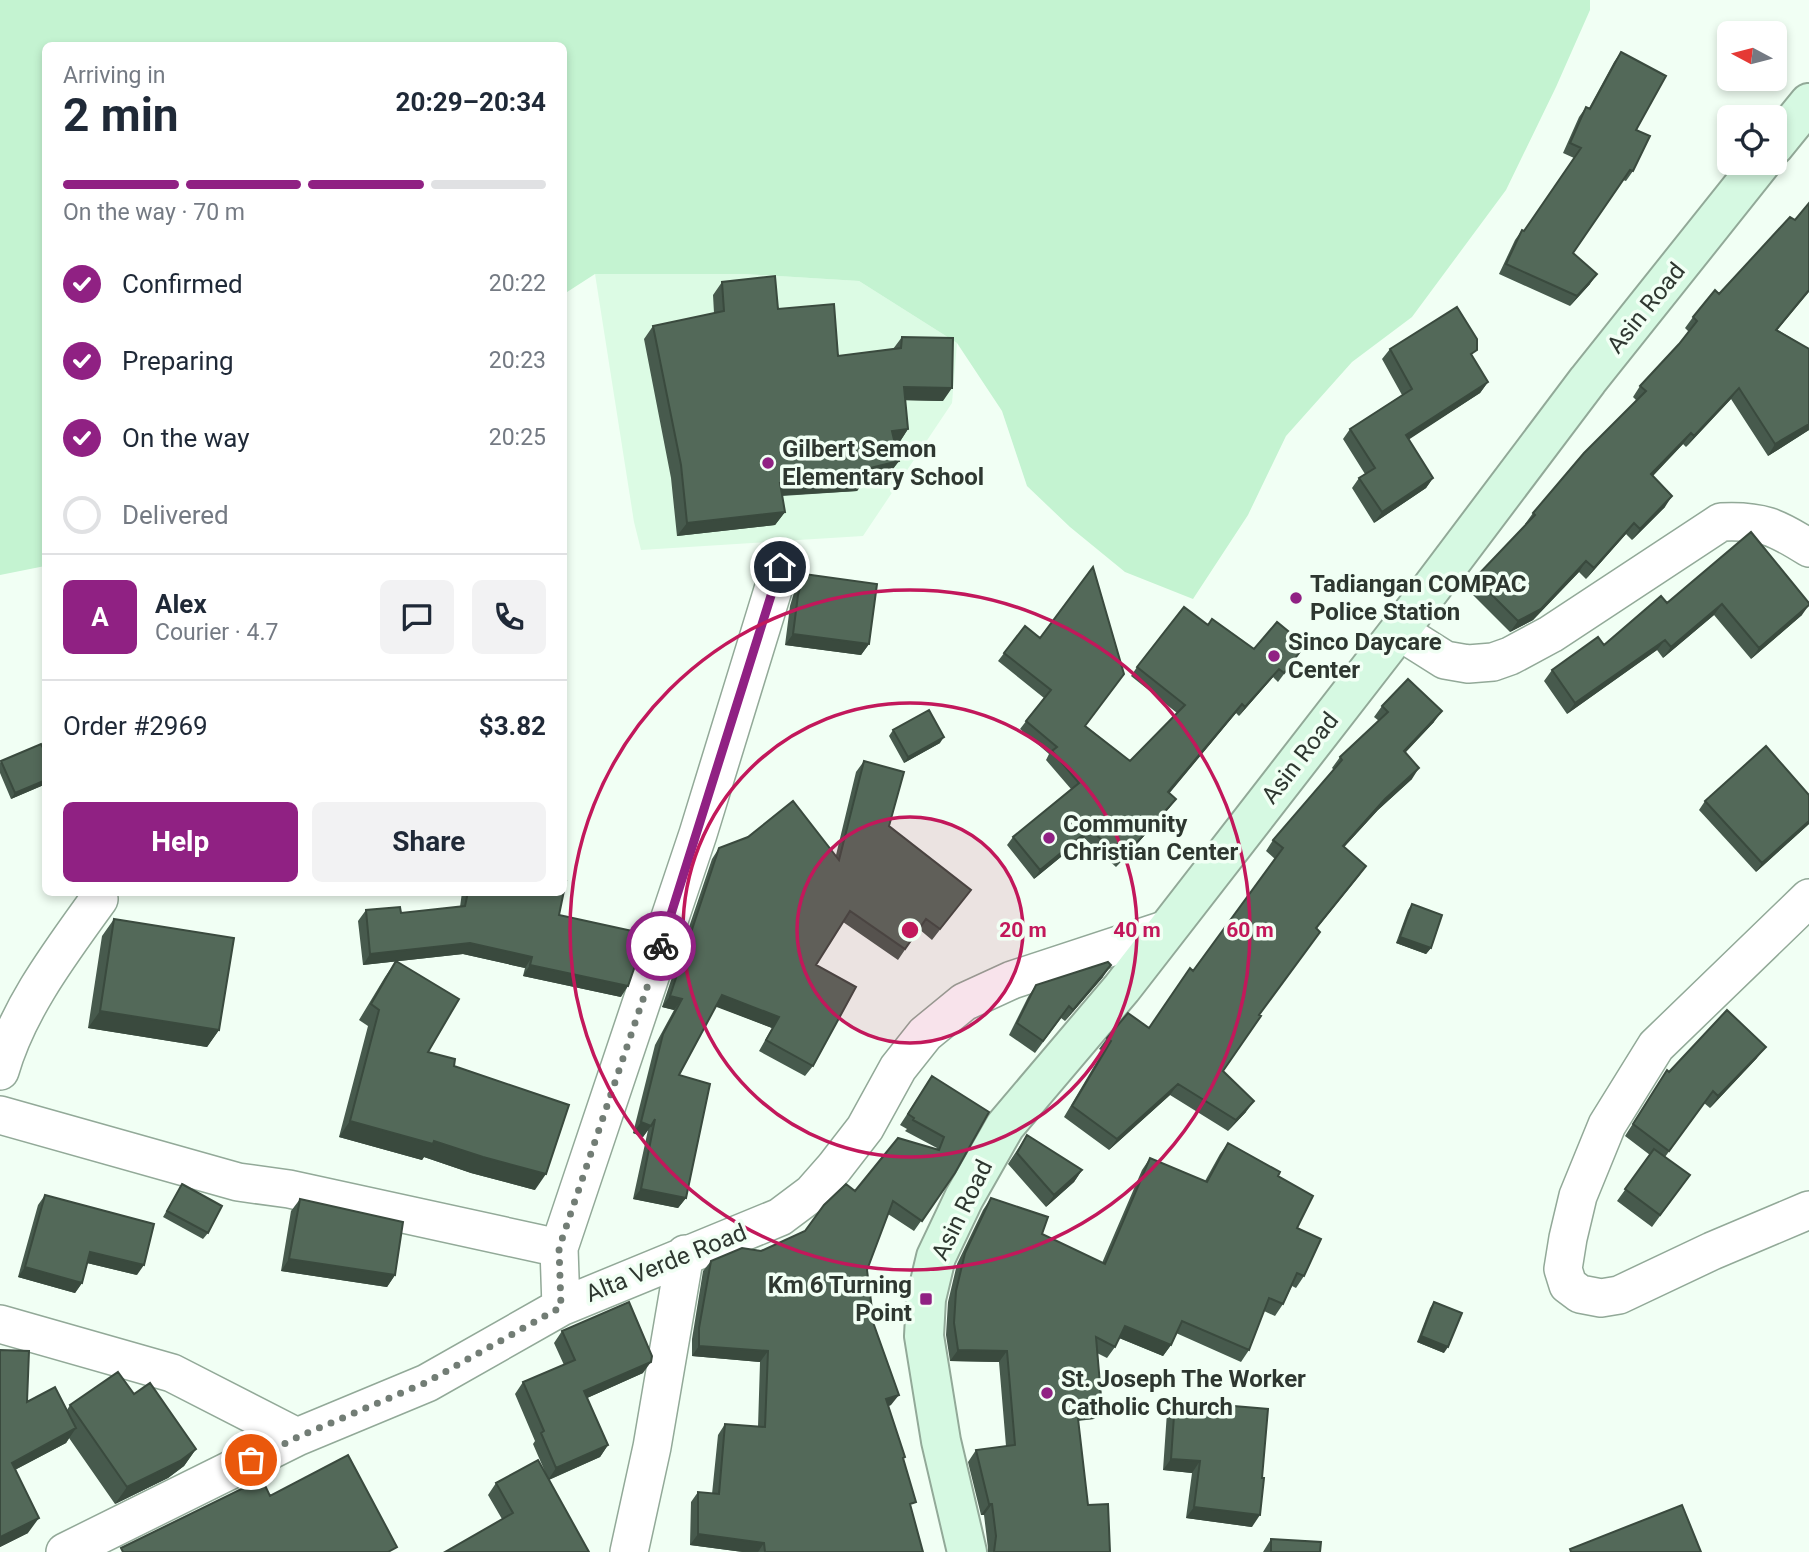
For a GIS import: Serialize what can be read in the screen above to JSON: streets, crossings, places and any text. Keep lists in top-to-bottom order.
{
  "streets": {
    "main road": ["Asin Road"],
    "street": ["Alta Verde Road"]
  },
  "crossings": [
    ["Asin Road", "Alta Verde Road"]
  ],
  "places": {
    "other": [
      "Gilbert Semon Elementary School",
      "Tadiangan COMPAC Police Station",
      "Sinco Daycare Center",
      "Community Christian Center",
      "St. Joseph The Worker Catholic Church"
    ],
    "transit": ["Km 6 Turning Point"]
  },
  "north": "left",
  "page": {
    "heading": ["2 min", "Arriving in", "20:29–20:34"],
    "panel": [
      "Alex",
      "Courier · 4.7",
      "Order #2969",
      "$3.82"
    ],
    "bar": "On the way · 70 m",
    "list": [
      ["Confirmed", "20:22"],
      ["Preparing", "20:23"],
      ["On the way", "20:25"],
      "Delivered"
    ],
    "round": "A",
    "buttons": ["Help", "Share"]
  },
  "rings": ["20 m", "40 m", "60 m"]
}
